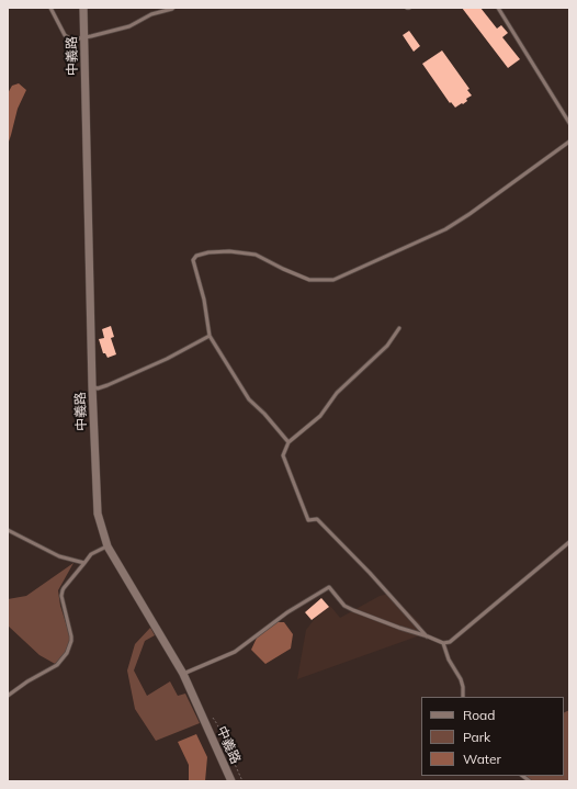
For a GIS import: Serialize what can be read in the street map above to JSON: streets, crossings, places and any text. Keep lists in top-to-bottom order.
{
  "streets": {
    "street": ["中義路"]
  },
  "legend": ["Road", "Park", "Water"]
}
